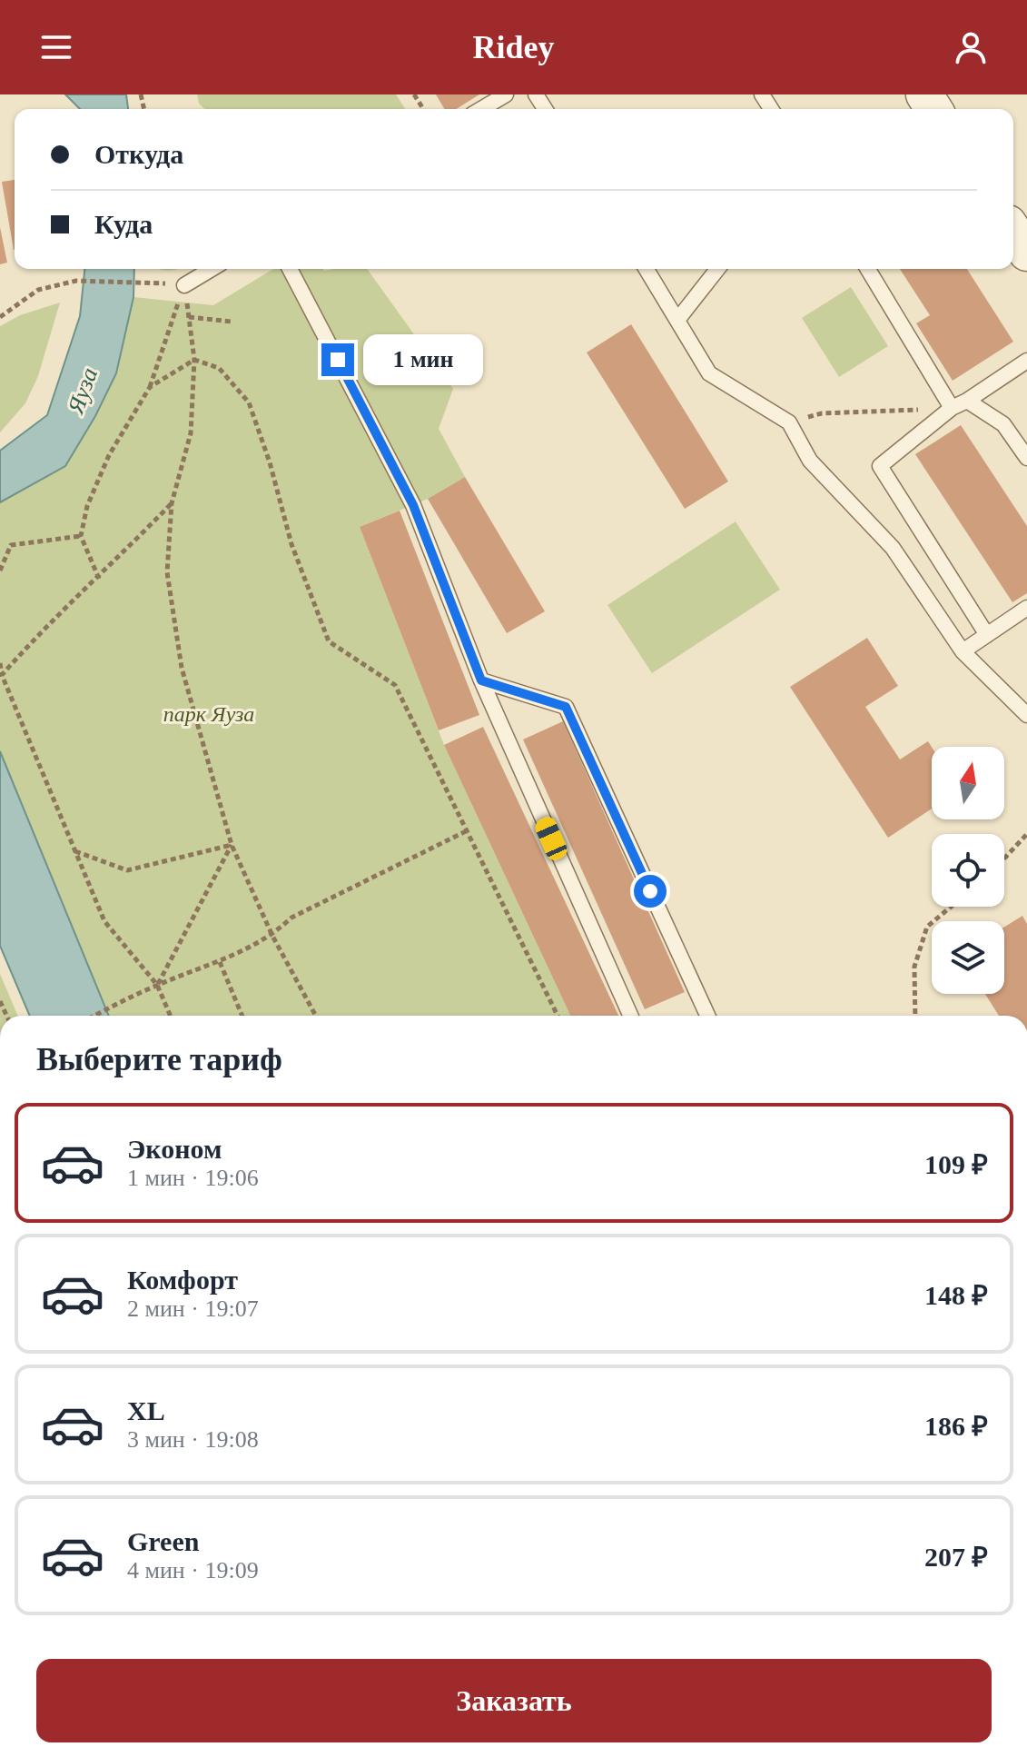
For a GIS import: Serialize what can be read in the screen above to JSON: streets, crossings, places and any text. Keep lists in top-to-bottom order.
{
  "water": ["Яуза"],
  "parks": ["парк Яуза"],
  "north": "top",
  "page": {
    "header": "Ridey",
    "banner": ["Откуда", "Куда"],
    "bubble": "1 мин",
    "heading": "Выберите тариф",
    "list": [
      {
        "name": "Эконом",
        "note": "1 мин · 19:06",
        "value": "109 ₽"
      },
      {
        "name": "Комфорт",
        "note": "2 мин · 19:07",
        "value": "148 ₽"
      },
      {
        "name": "XL",
        "note": "3 мин · 19:08",
        "value": "186 ₽"
      },
      {
        "name": "Green",
        "note": "4 мин · 19:09",
        "value": "207 ₽"
      }
    ],
    "buttons": "Заказать"
  }
}
